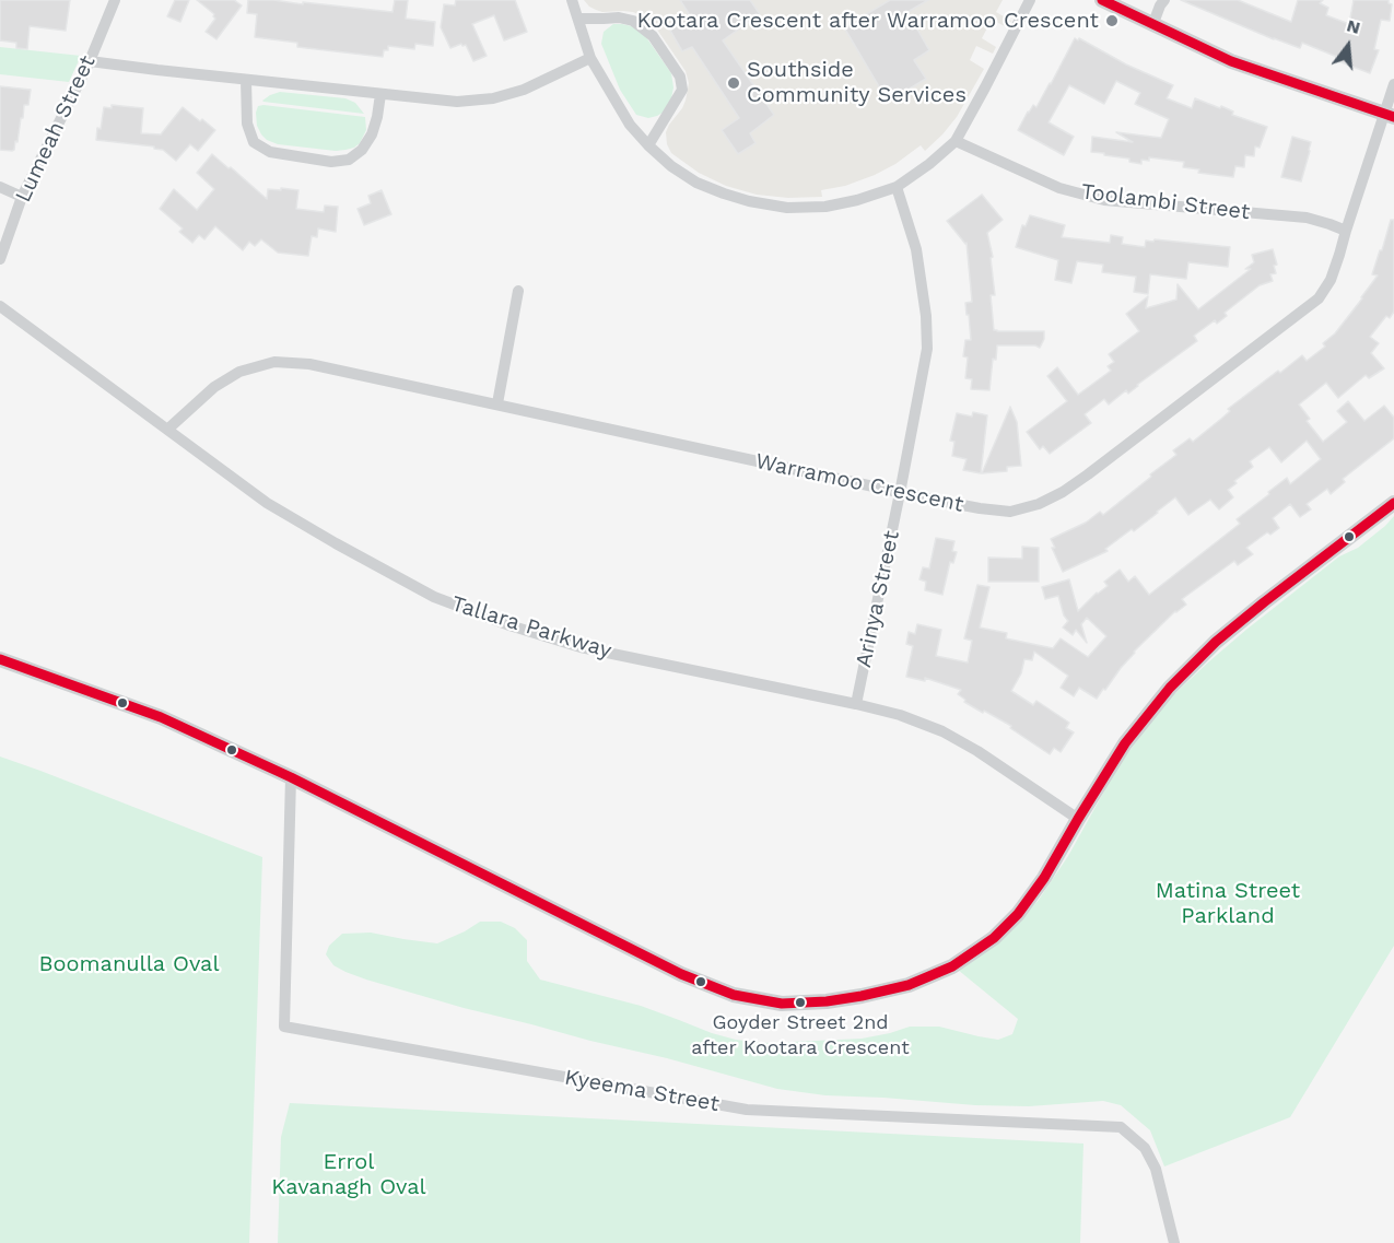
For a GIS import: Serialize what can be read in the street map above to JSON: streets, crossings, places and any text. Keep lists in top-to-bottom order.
{
  "streets": {
    "street": [
      "Lumeah Street",
      "Toolambi Street",
      "Warramoo Crescent",
      "Arinya Street",
      "Tallara Parkway",
      "Kyeema Street"
    ]
  },
  "crossings": [
    ["Toolambi Street", "Warramoo Crescent"],
    ["Warramoo Crescent", "Arinya Street"],
    ["Warramoo Crescent", "Tallara Parkway"],
    ["Arinya Street", "Tallara Parkway"]
  ],
  "parks": ["Matina Street Parkland", "Boomanulla Oval", "Errol Kavanagh Oval"],
  "places": ["Kootara Crescent after Warramoo Crescent", "Southside Community Services", "Goyder Street 2nd after Kootara Crescent"],
  "north": "top"
}
